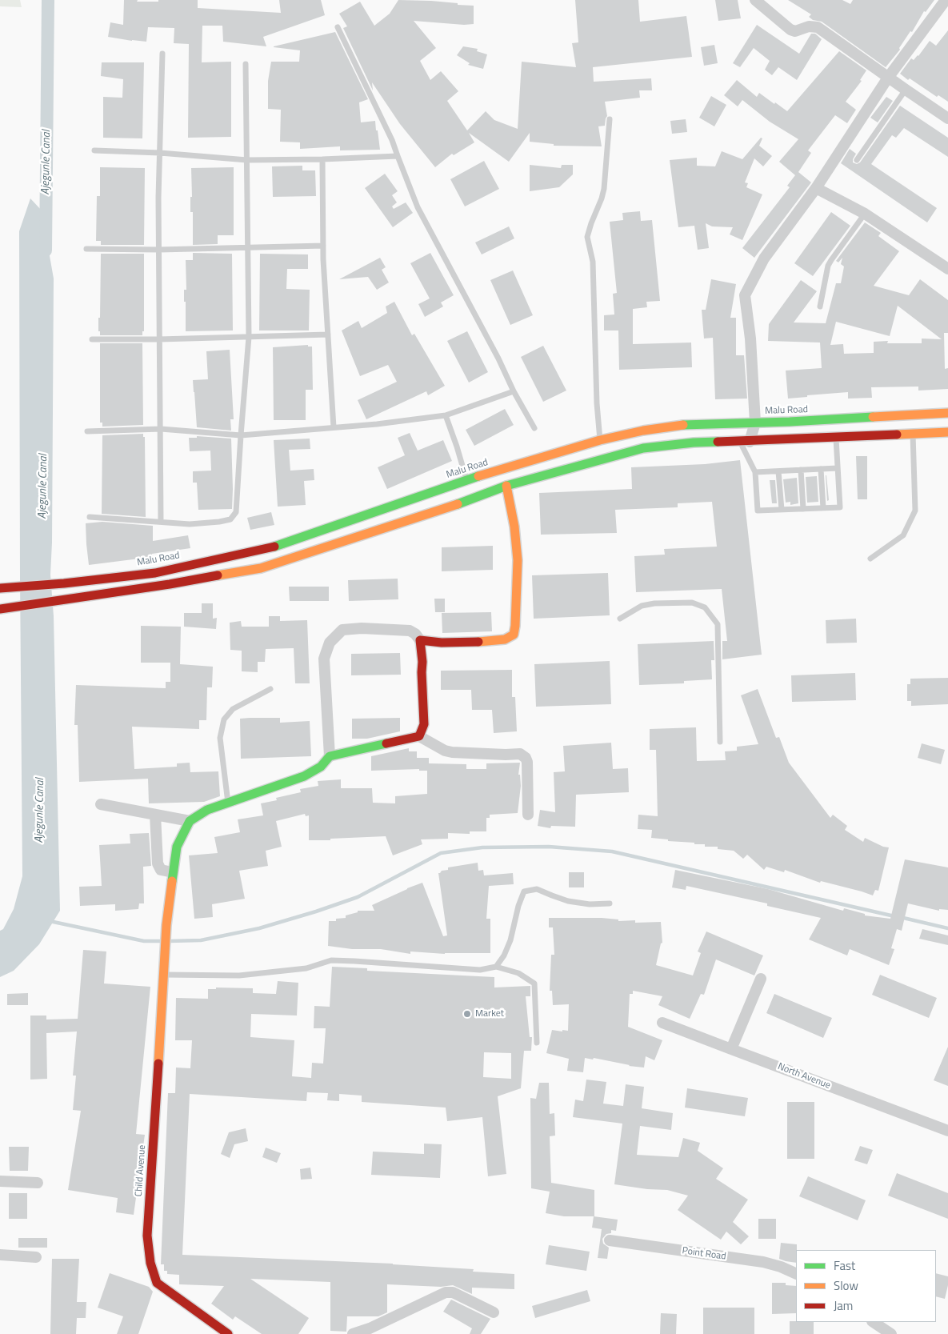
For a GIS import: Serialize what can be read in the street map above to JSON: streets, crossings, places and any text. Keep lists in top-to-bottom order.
{
  "streets": {
    "main road": ["Malu Road", "Child Avenue"],
    "street": ["North Avenue", "Point Road"]
  },
  "water": ["Ajegunle Canal"],
  "places": ["Market"],
  "legend": ["Fast", "Slow", "Jam"]
}
